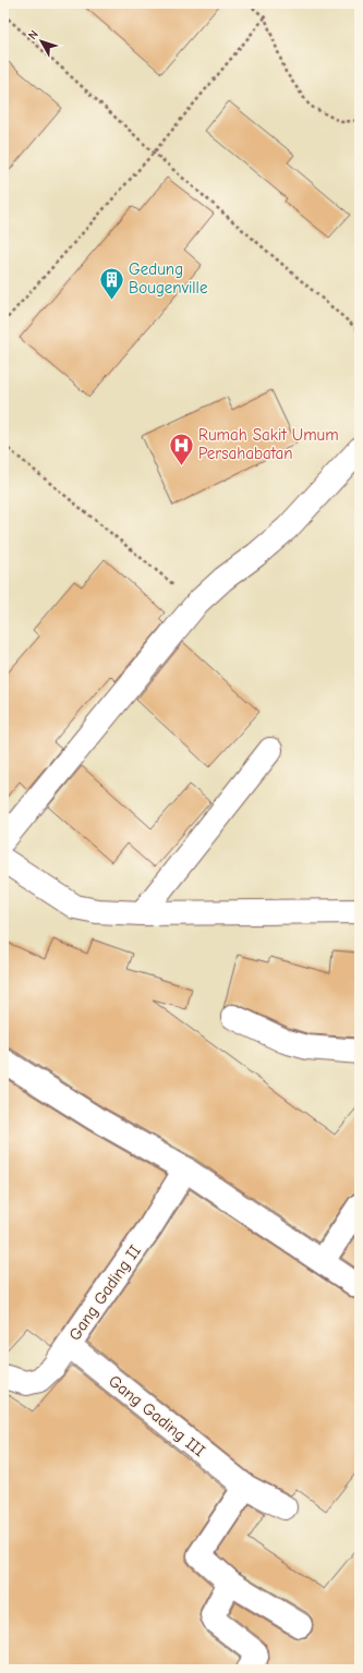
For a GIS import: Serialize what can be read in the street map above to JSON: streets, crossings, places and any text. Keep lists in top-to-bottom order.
{
  "streets": {
    "street": ["Gang Gading II", "Gang Gading III"]
  },
  "crossings": [
    ["Gang Gading II", "Gang Gading III"]
  ],
  "places": {
    "building": ["Gedung Bougenville"],
    "hospital": ["Rumah Sakit Umum Persahabatan"]
  },
  "north": "top left"
}
